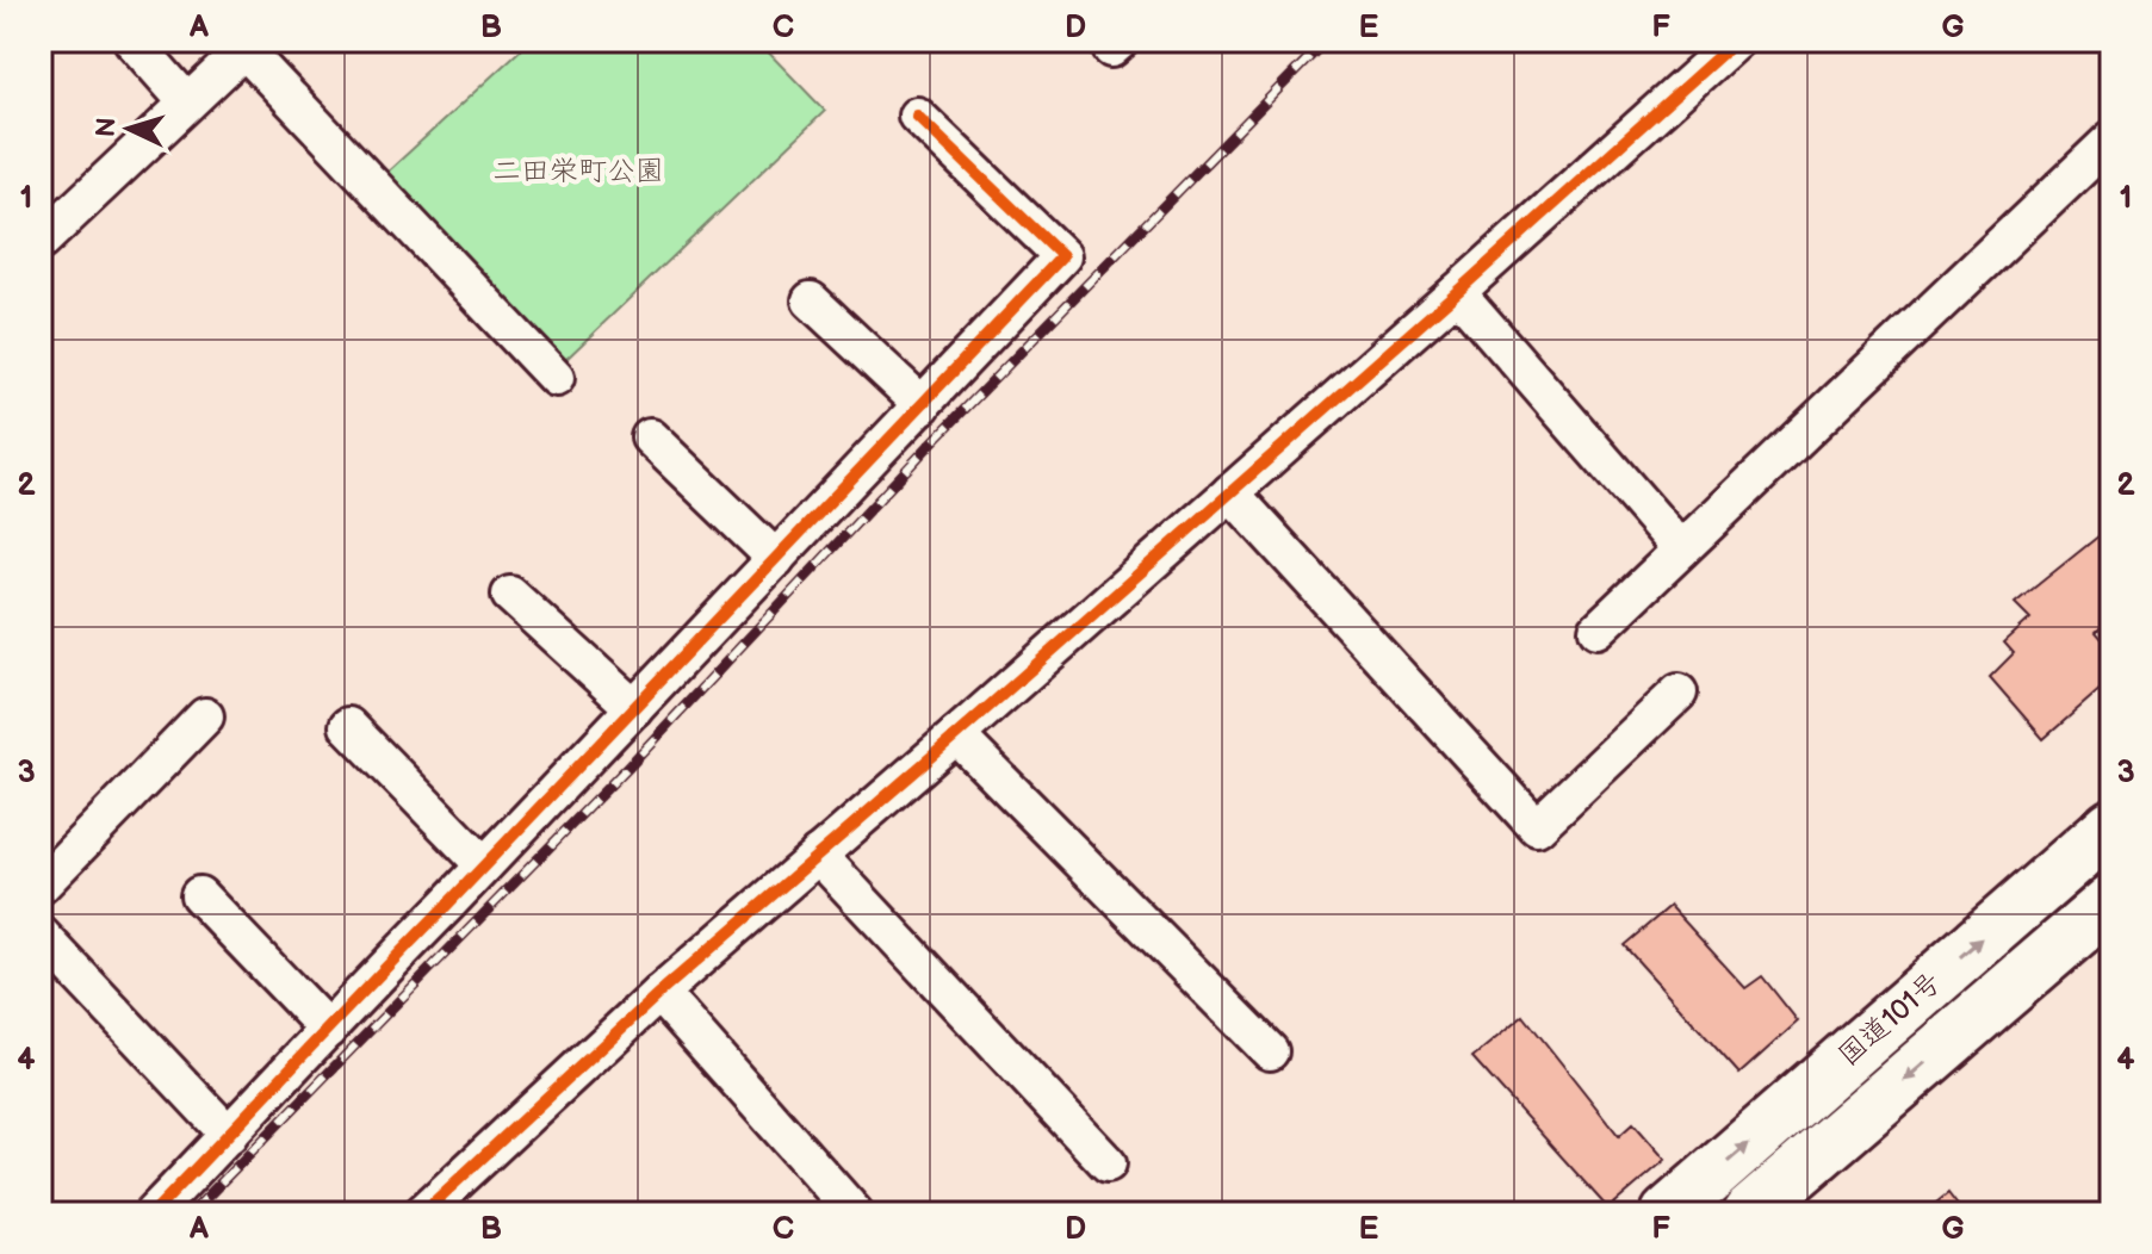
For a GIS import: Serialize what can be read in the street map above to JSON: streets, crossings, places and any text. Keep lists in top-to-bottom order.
{
  "streets": {
    "highway": ["国道101号"]
  },
  "parks": ["二田栄町公園"],
  "north": "left",
  "grid": {
    "columns": [
      "A",
      "B",
      "C",
      "D",
      "E",
      "F",
      "G"
    ],
    "rows": [
      "1",
      "2",
      "3",
      "4"
    ]
  }
}
